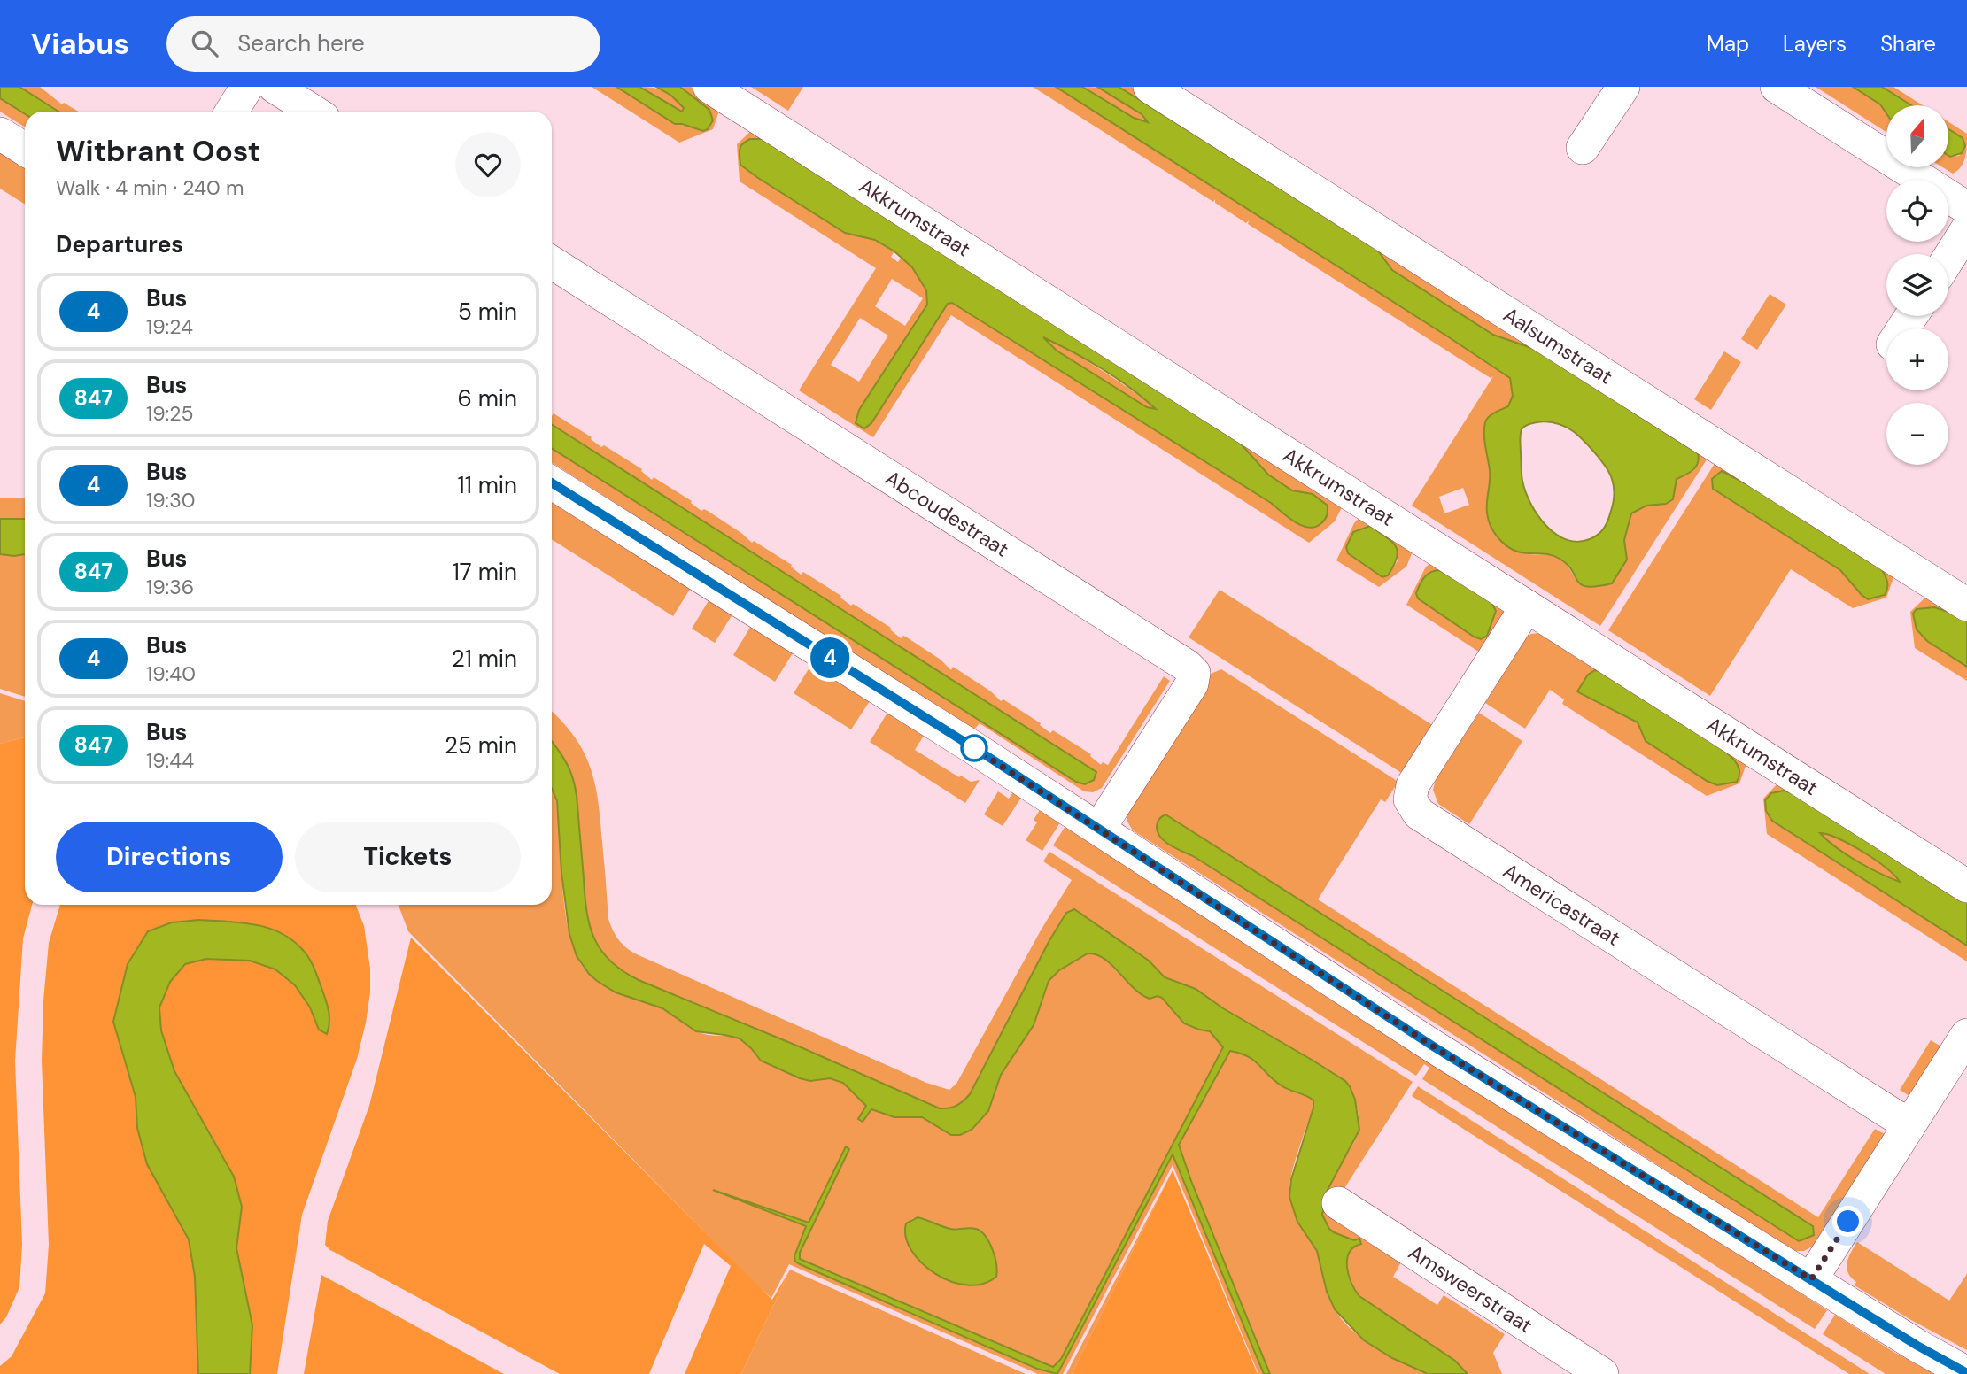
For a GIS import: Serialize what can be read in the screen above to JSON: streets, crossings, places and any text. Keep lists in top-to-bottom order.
{
  "streets": {
    "street": [
      "Akkrumstraat",
      "Aalsumstraat",
      "Abcoudestraat",
      "Americastraat",
      "Amsweerstraat"
    ]
  },
  "crossings": [
    ["Akkrumstraat", "Americastraat"]
  ],
  "lines": ["bus line 4"],
  "north": "top",
  "page": {
    "header": "Viabus",
    "search": "Search here",
    "nav": ["Map", "Layers", "Share"],
    "on_map": "4",
    "map_buttons": ["+", "−"],
    "heading": [
      ["Witbrant Oost", "Walk · 4 min · 240 m"],
      "Departures"
    ],
    "list": [
      {
        "mark": "4",
        "name": "Bus",
        "note": "19:24",
        "value": "5 min"
      },
      {
        "mark": "847",
        "name": "Bus",
        "note": "19:25",
        "value": "6 min"
      },
      {
        "mark": "4",
        "name": "Bus",
        "note": "19:30",
        "value": "11 min"
      },
      {
        "mark": "847",
        "name": "Bus",
        "note": "19:36",
        "value": "17 min"
      },
      {
        "mark": "4",
        "name": "Bus",
        "note": "19:40",
        "value": "21 min"
      },
      {
        "mark": "847",
        "name": "Bus",
        "note": "19:44",
        "value": "25 min"
      }
    ],
    "buttons": ["Directions", "Tickets"]
  }
}
